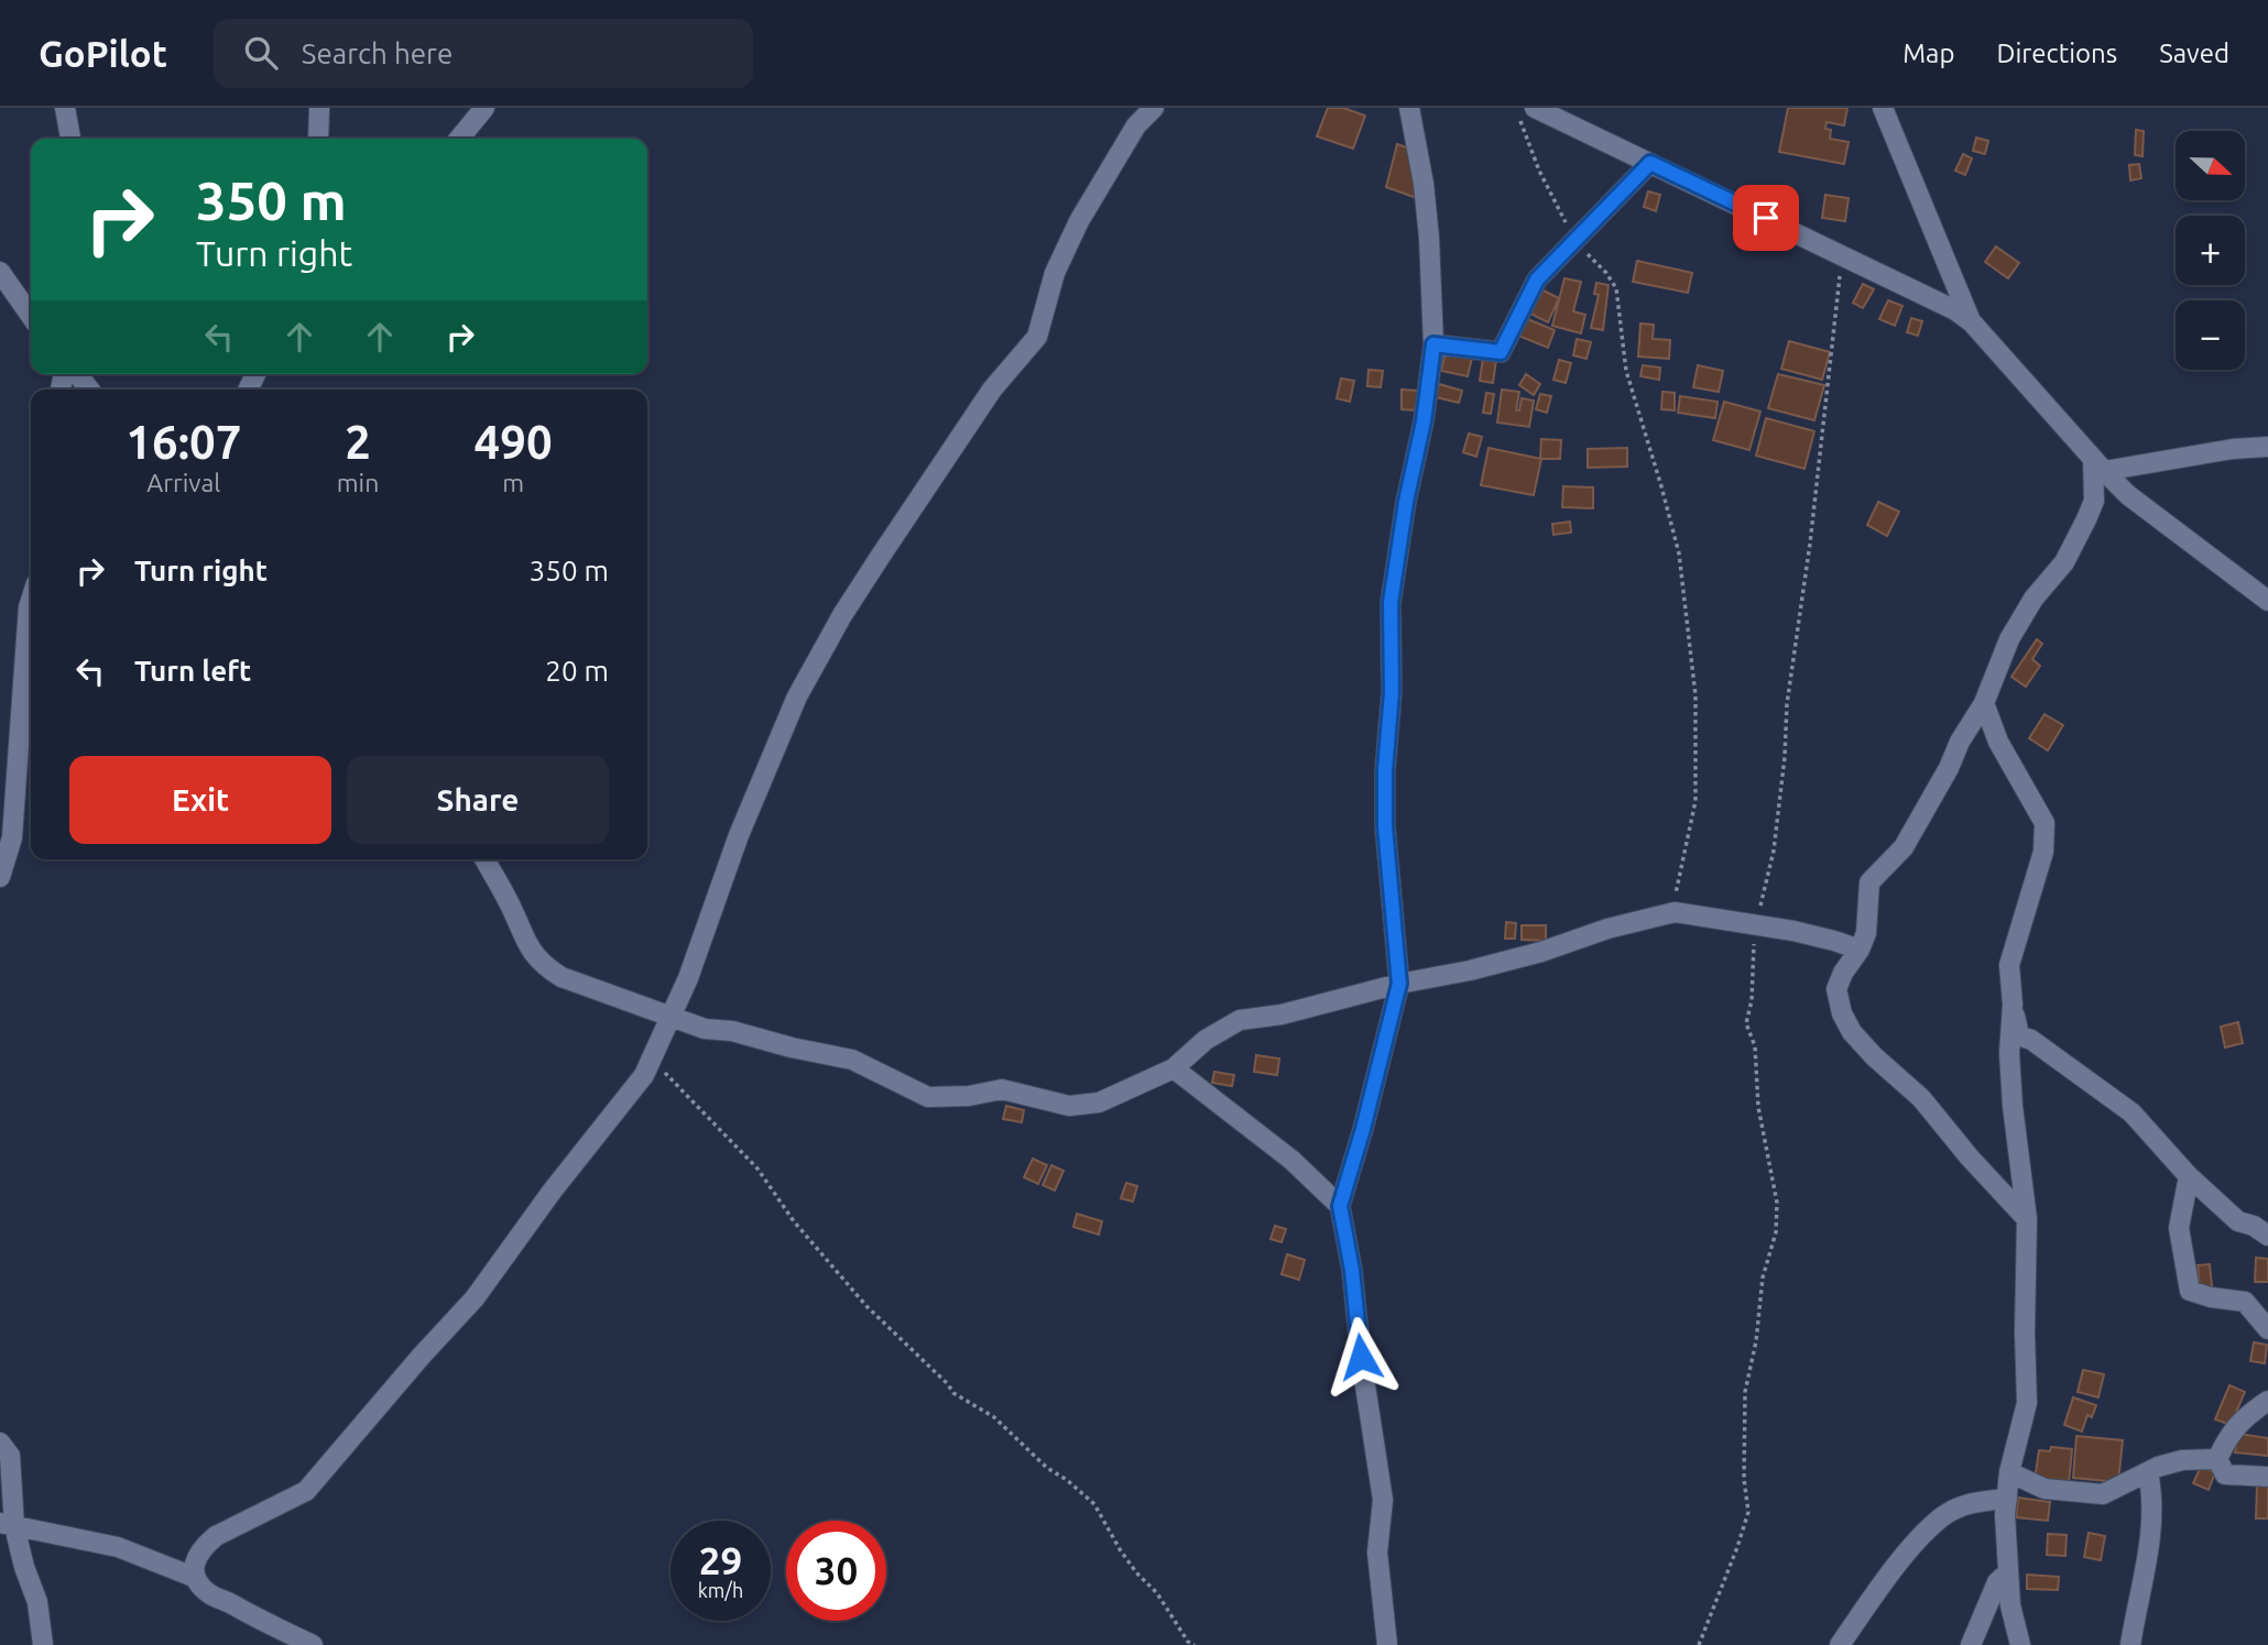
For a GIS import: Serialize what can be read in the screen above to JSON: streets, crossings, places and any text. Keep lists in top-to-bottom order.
{
  "north": "right",
  "page": {
    "header": "GoPilot",
    "search": "Search here",
    "nav": ["Map", "Directions", "Saved"],
    "map_buttons": ["+", "−"],
    "turn": ["350 m", "Turn right"],
    "eta": [
      "16:07",
      "Arrival",
      "2",
      "min",
      "490",
      "m"
    ],
    "list": [
      {
        "name": "Turn right",
        "value": "350 m"
      },
      {
        "name": "Turn left",
        "value": "20 m"
      }
    ],
    "buttons": ["Exit", "Share"],
    "speed": "29 km/h",
    "limit": "30"
  }
}
